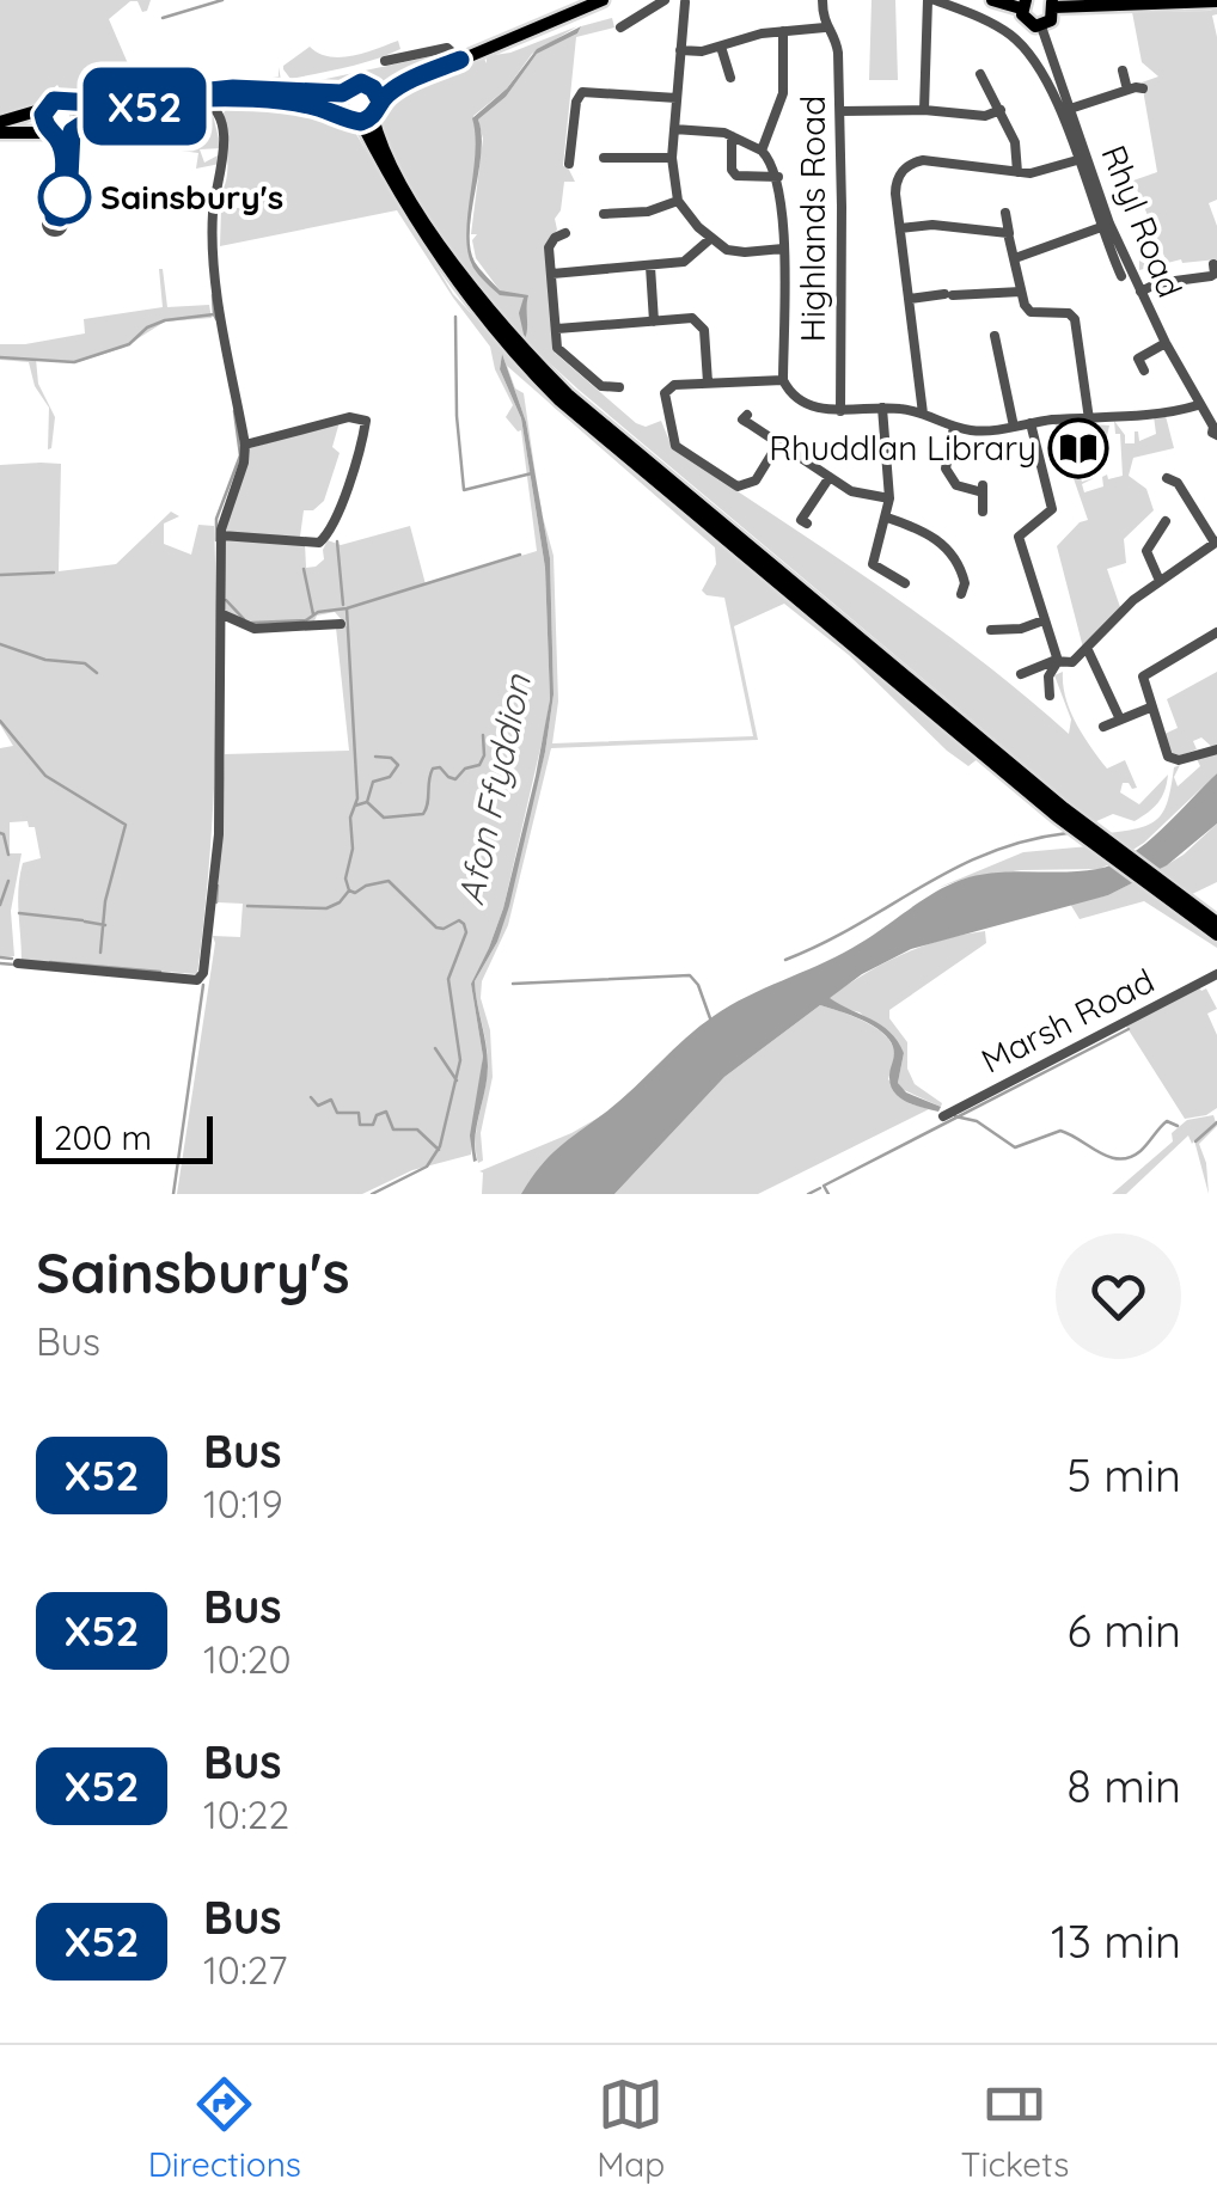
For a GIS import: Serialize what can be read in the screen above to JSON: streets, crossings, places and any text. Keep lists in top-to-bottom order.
{
  "streets": {
    "street": ["Highlands Road", "Rhyl Road", "Marsh Road"]
  },
  "water": ["Afon Ffyddion"],
  "places": {
    "other": ["Sainsbury's"],
    "library": ["Rhuddlan Library"]
  },
  "lines": ["bus line X52"],
  "scale_bar": "200 m",
  "page": {
    "on_map": "X52",
    "scale": "200 m",
    "heading": ["Sainsbury's", "Bus"],
    "list": [
      {
        "mark": "X52",
        "name": "Bus",
        "note": "10:19",
        "value": "5 min"
      },
      {
        "mark": "X52",
        "name": "Bus",
        "note": "10:20",
        "value": "6 min"
      },
      {
        "mark": "X52",
        "name": "Bus",
        "note": "10:22",
        "value": "8 min"
      },
      {
        "mark": "X52",
        "name": "Bus",
        "note": "10:27",
        "value": "13 min"
      }
    ],
    "tabs": ["Directions", "Map", "Tickets"]
  }
}
